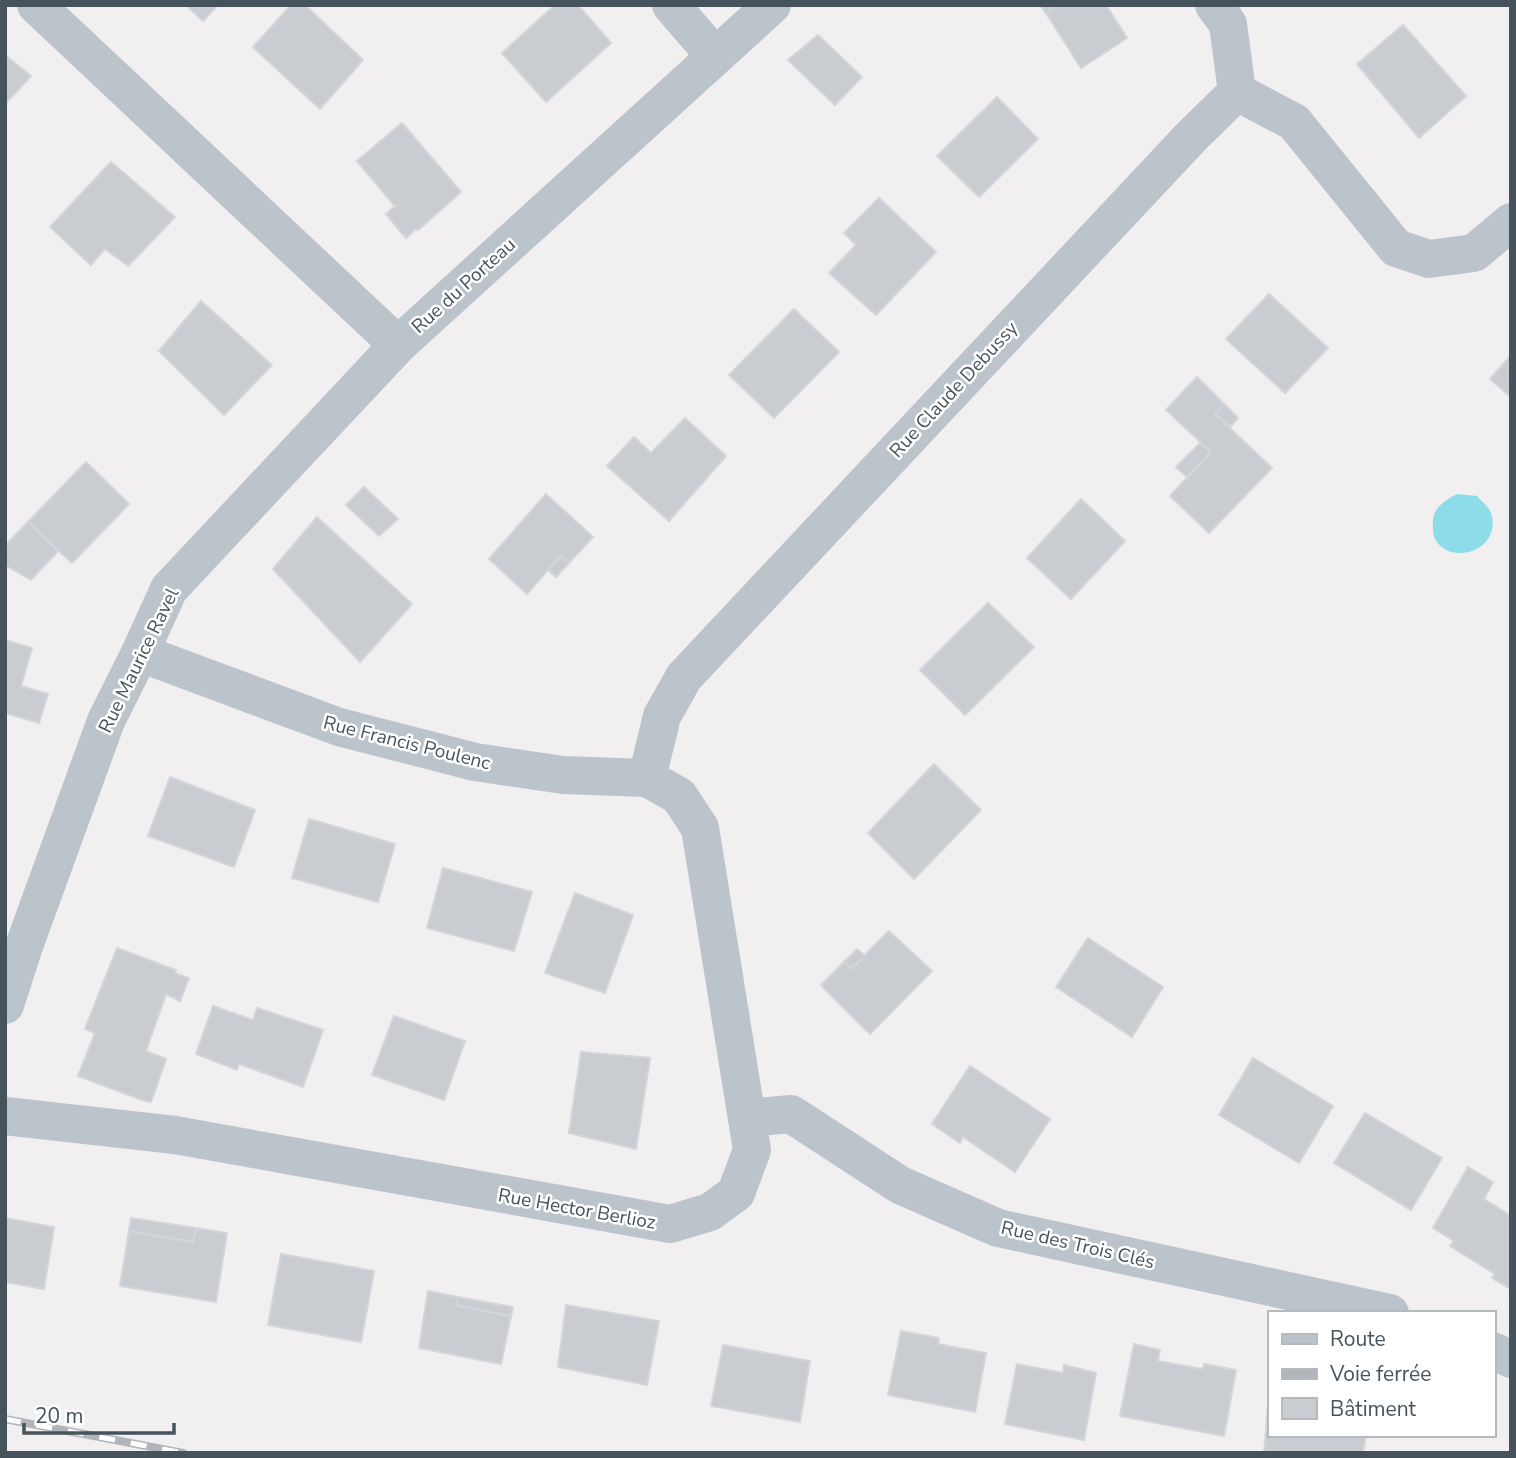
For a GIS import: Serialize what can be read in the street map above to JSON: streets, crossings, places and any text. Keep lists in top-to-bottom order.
{
  "streets": {
    "street": [
      "Rue du Porteau",
      "Rue Claude Debussy",
      "Rue Maurice Ravel",
      "Rue Francis Poulenc",
      "Rue Hector Berlioz",
      "Rue des Trois Clés"
    ]
  },
  "crossings": [
    ["Rue du Porteau", "Rue Maurice Ravel"],
    ["Rue Claude Debussy", "Rue Francis Poulenc"],
    ["Rue Claude Debussy", "Rue Hector Berlioz"],
    ["Rue Maurice Ravel", "Rue Francis Poulenc"],
    ["Rue Francis Poulenc", "Rue Hector Berlioz"],
    ["Rue Hector Berlioz", "Rue des Trois Clés"]
  ],
  "legend": ["Route", "Voie ferrée", "Bâtiment"],
  "scale_bar": "20 m"
}
